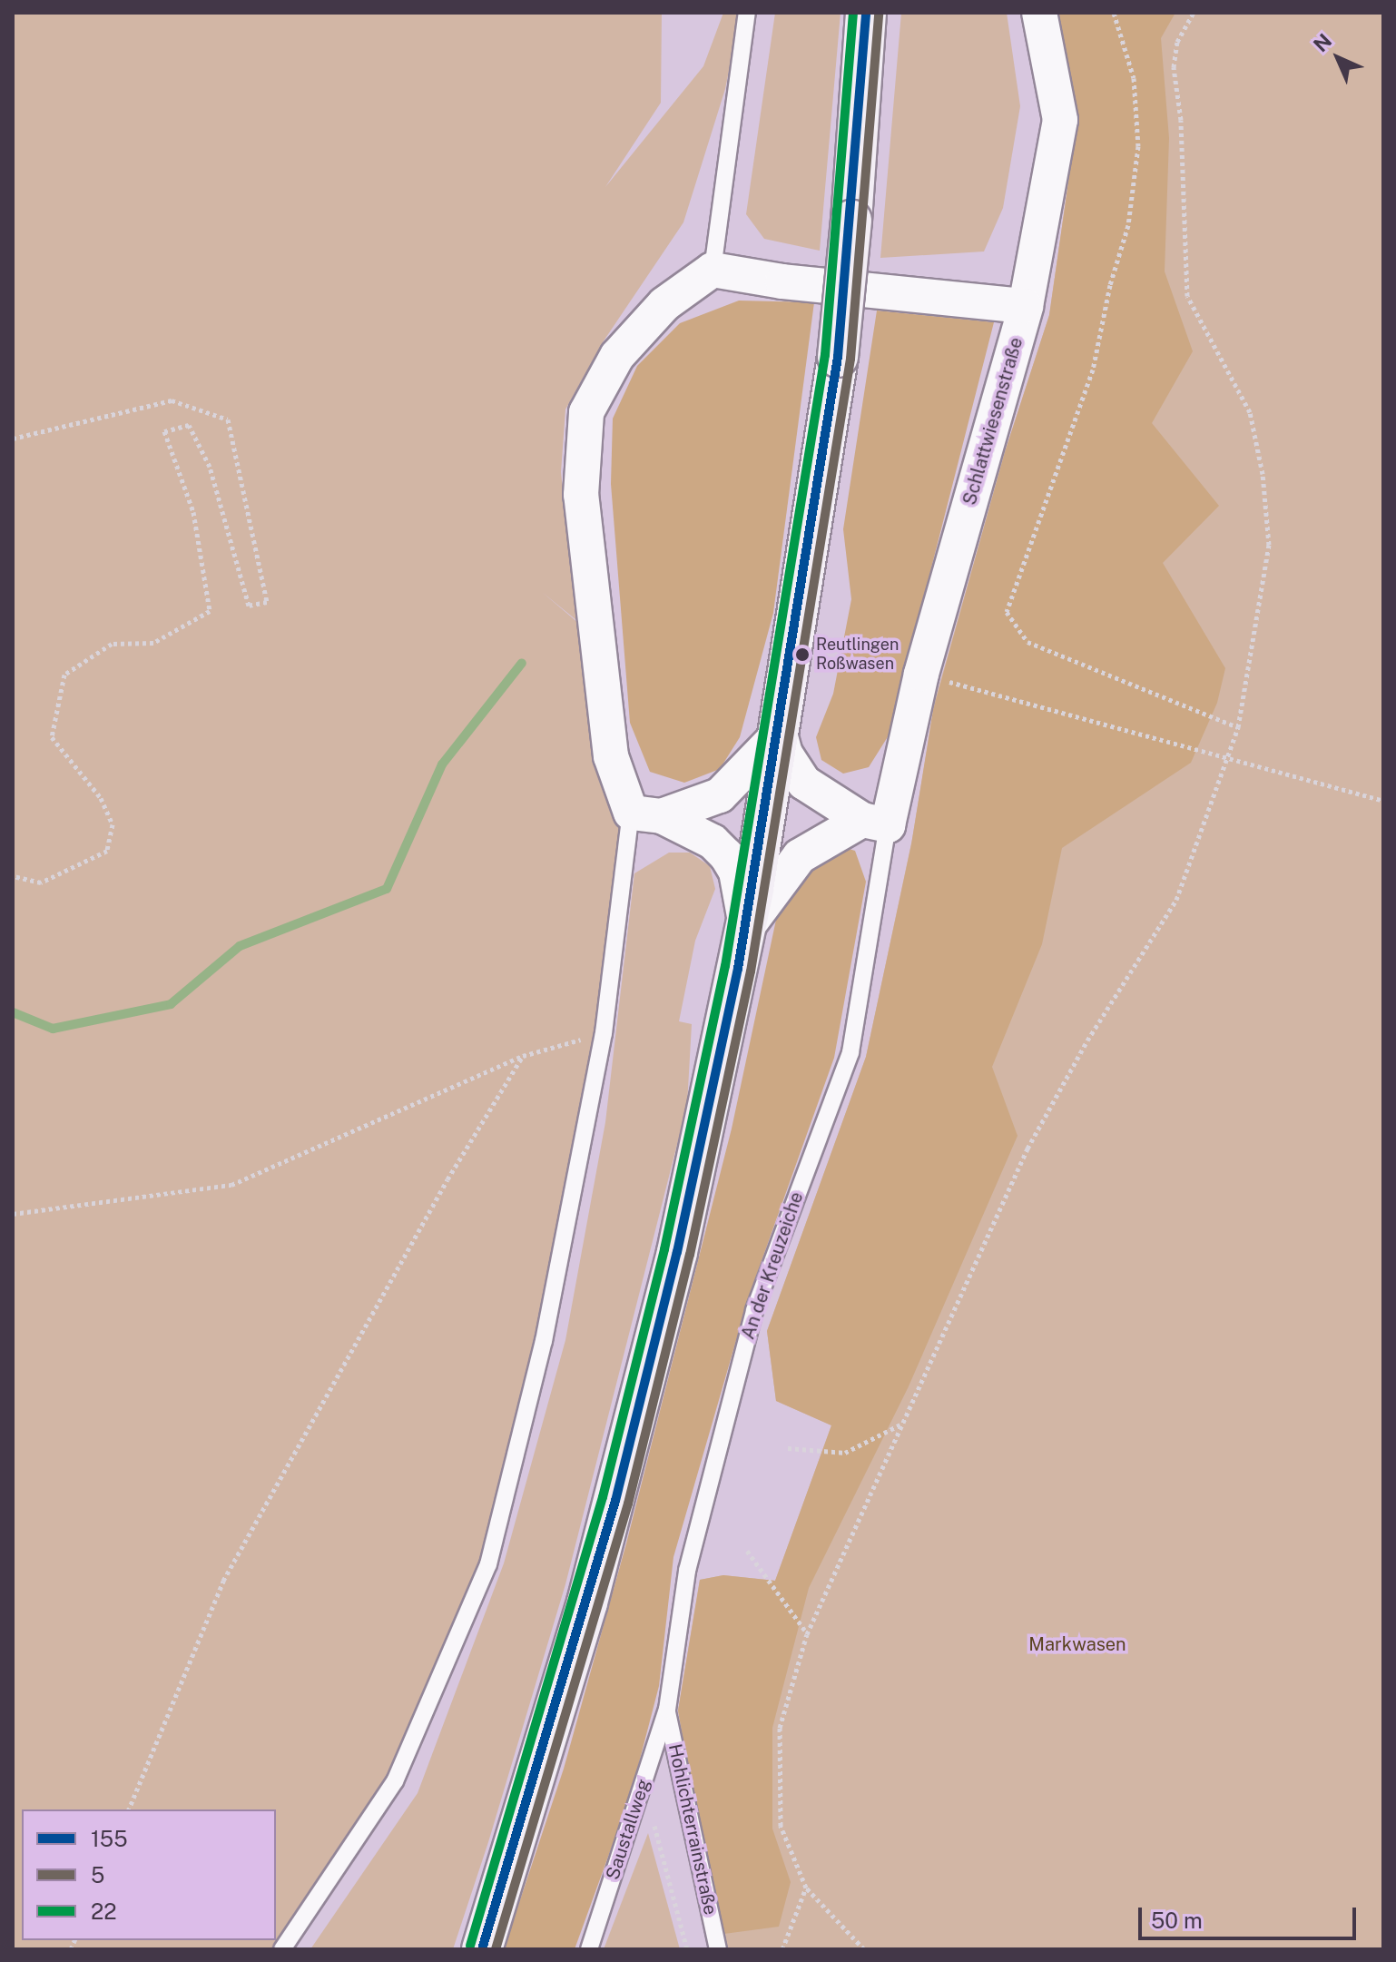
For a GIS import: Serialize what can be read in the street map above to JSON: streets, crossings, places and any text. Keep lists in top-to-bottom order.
{
  "streets": {
    "street": ["Schlattwiesenstraße"],
    "lane": ["An der Kreuzeiche", "Saustallweg", "Hohlichterrainstraße"]
  },
  "crossings": [
    ["Schlattwiesenstraße", "An der Kreuzeiche"],
    ["An der Kreuzeiche", "Saustallweg"],
    ["An der Kreuzeiche", "Hohlichterrainstraße"],
    ["Saustallweg", "Hohlichterrainstraße"]
  ],
  "parks": ["Markwasen"],
  "places": ["Reutlingen Roßwasen"],
  "lines": ["transit line 155", "transit line 22", "transit line 5"],
  "legend": ["155", "5", "22"],
  "scale_bar": "50 m",
  "north": "top left"
}
